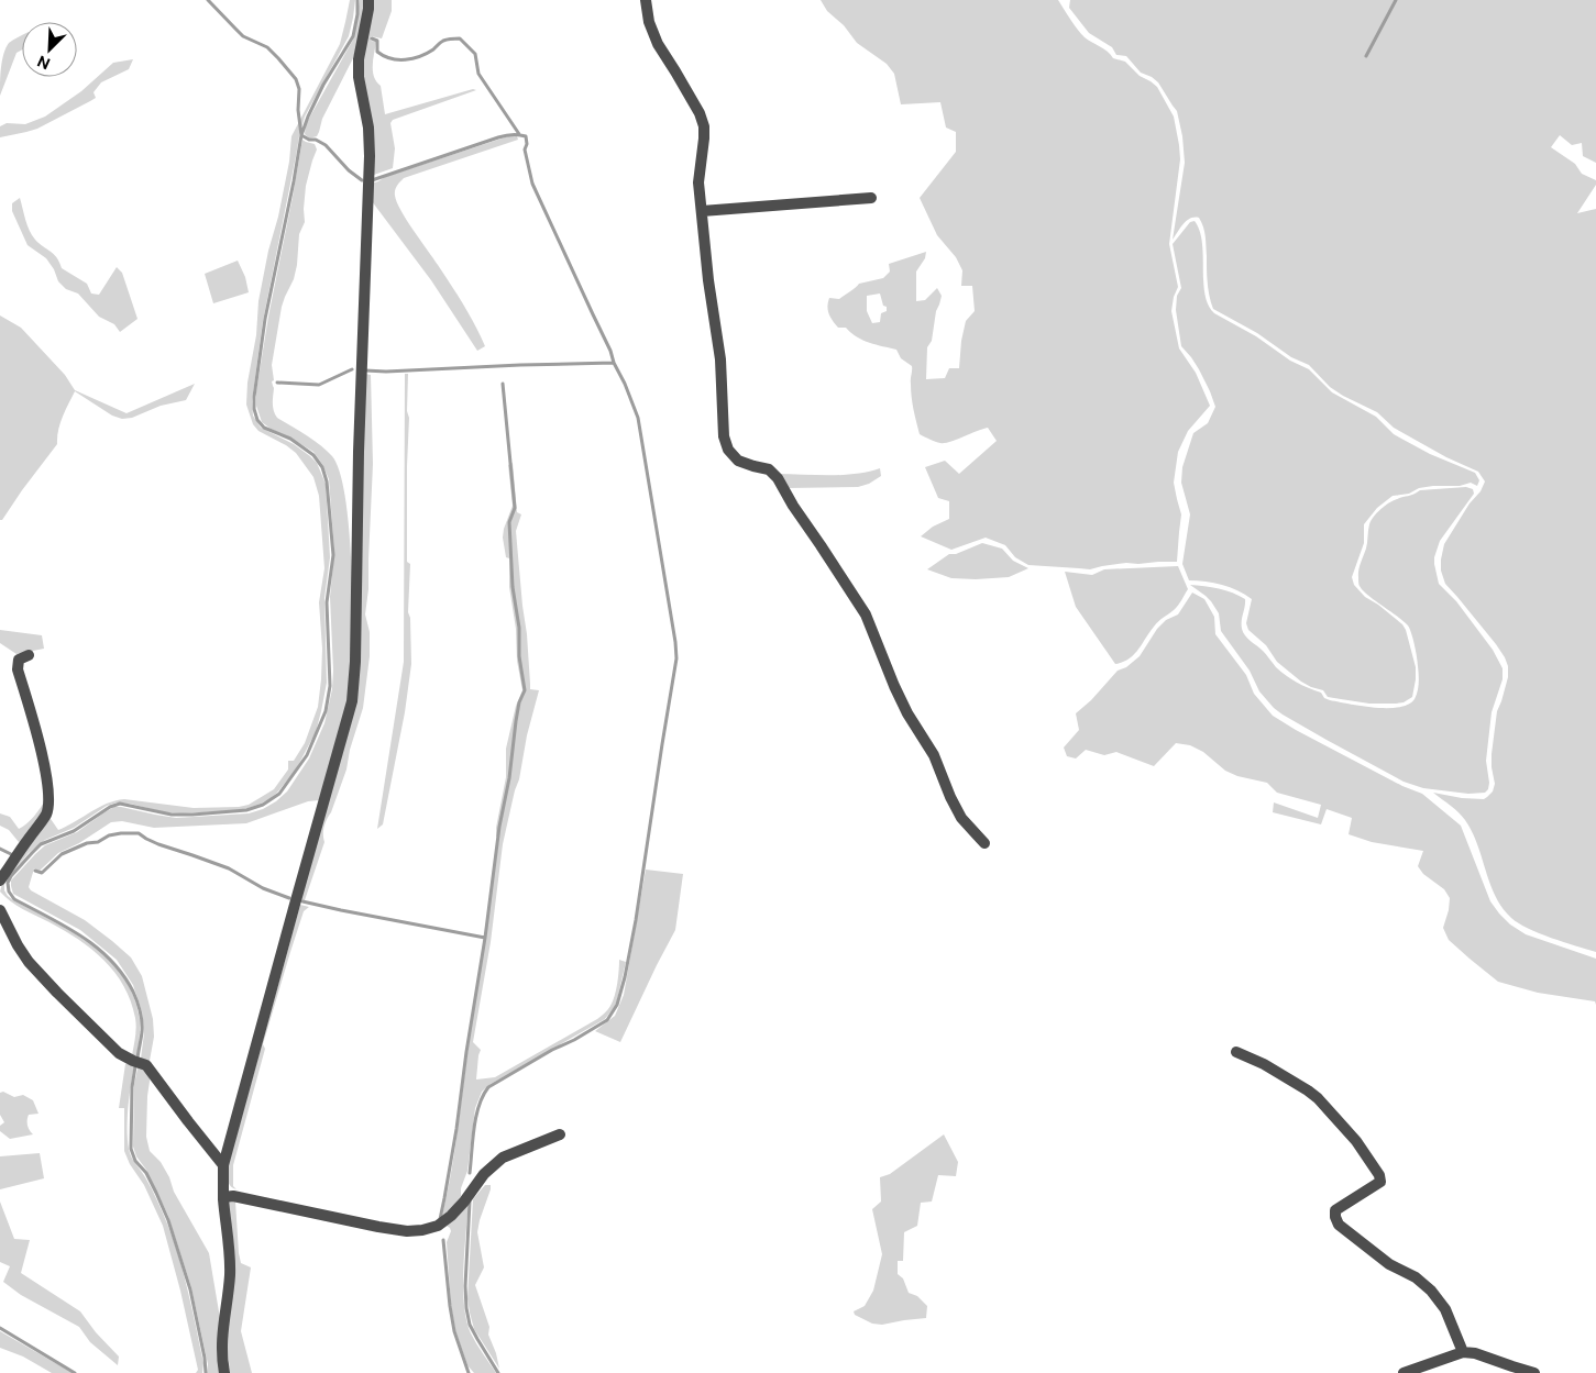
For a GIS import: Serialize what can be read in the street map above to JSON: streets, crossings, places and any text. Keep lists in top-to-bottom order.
{
  "north": "bottom left"
}
